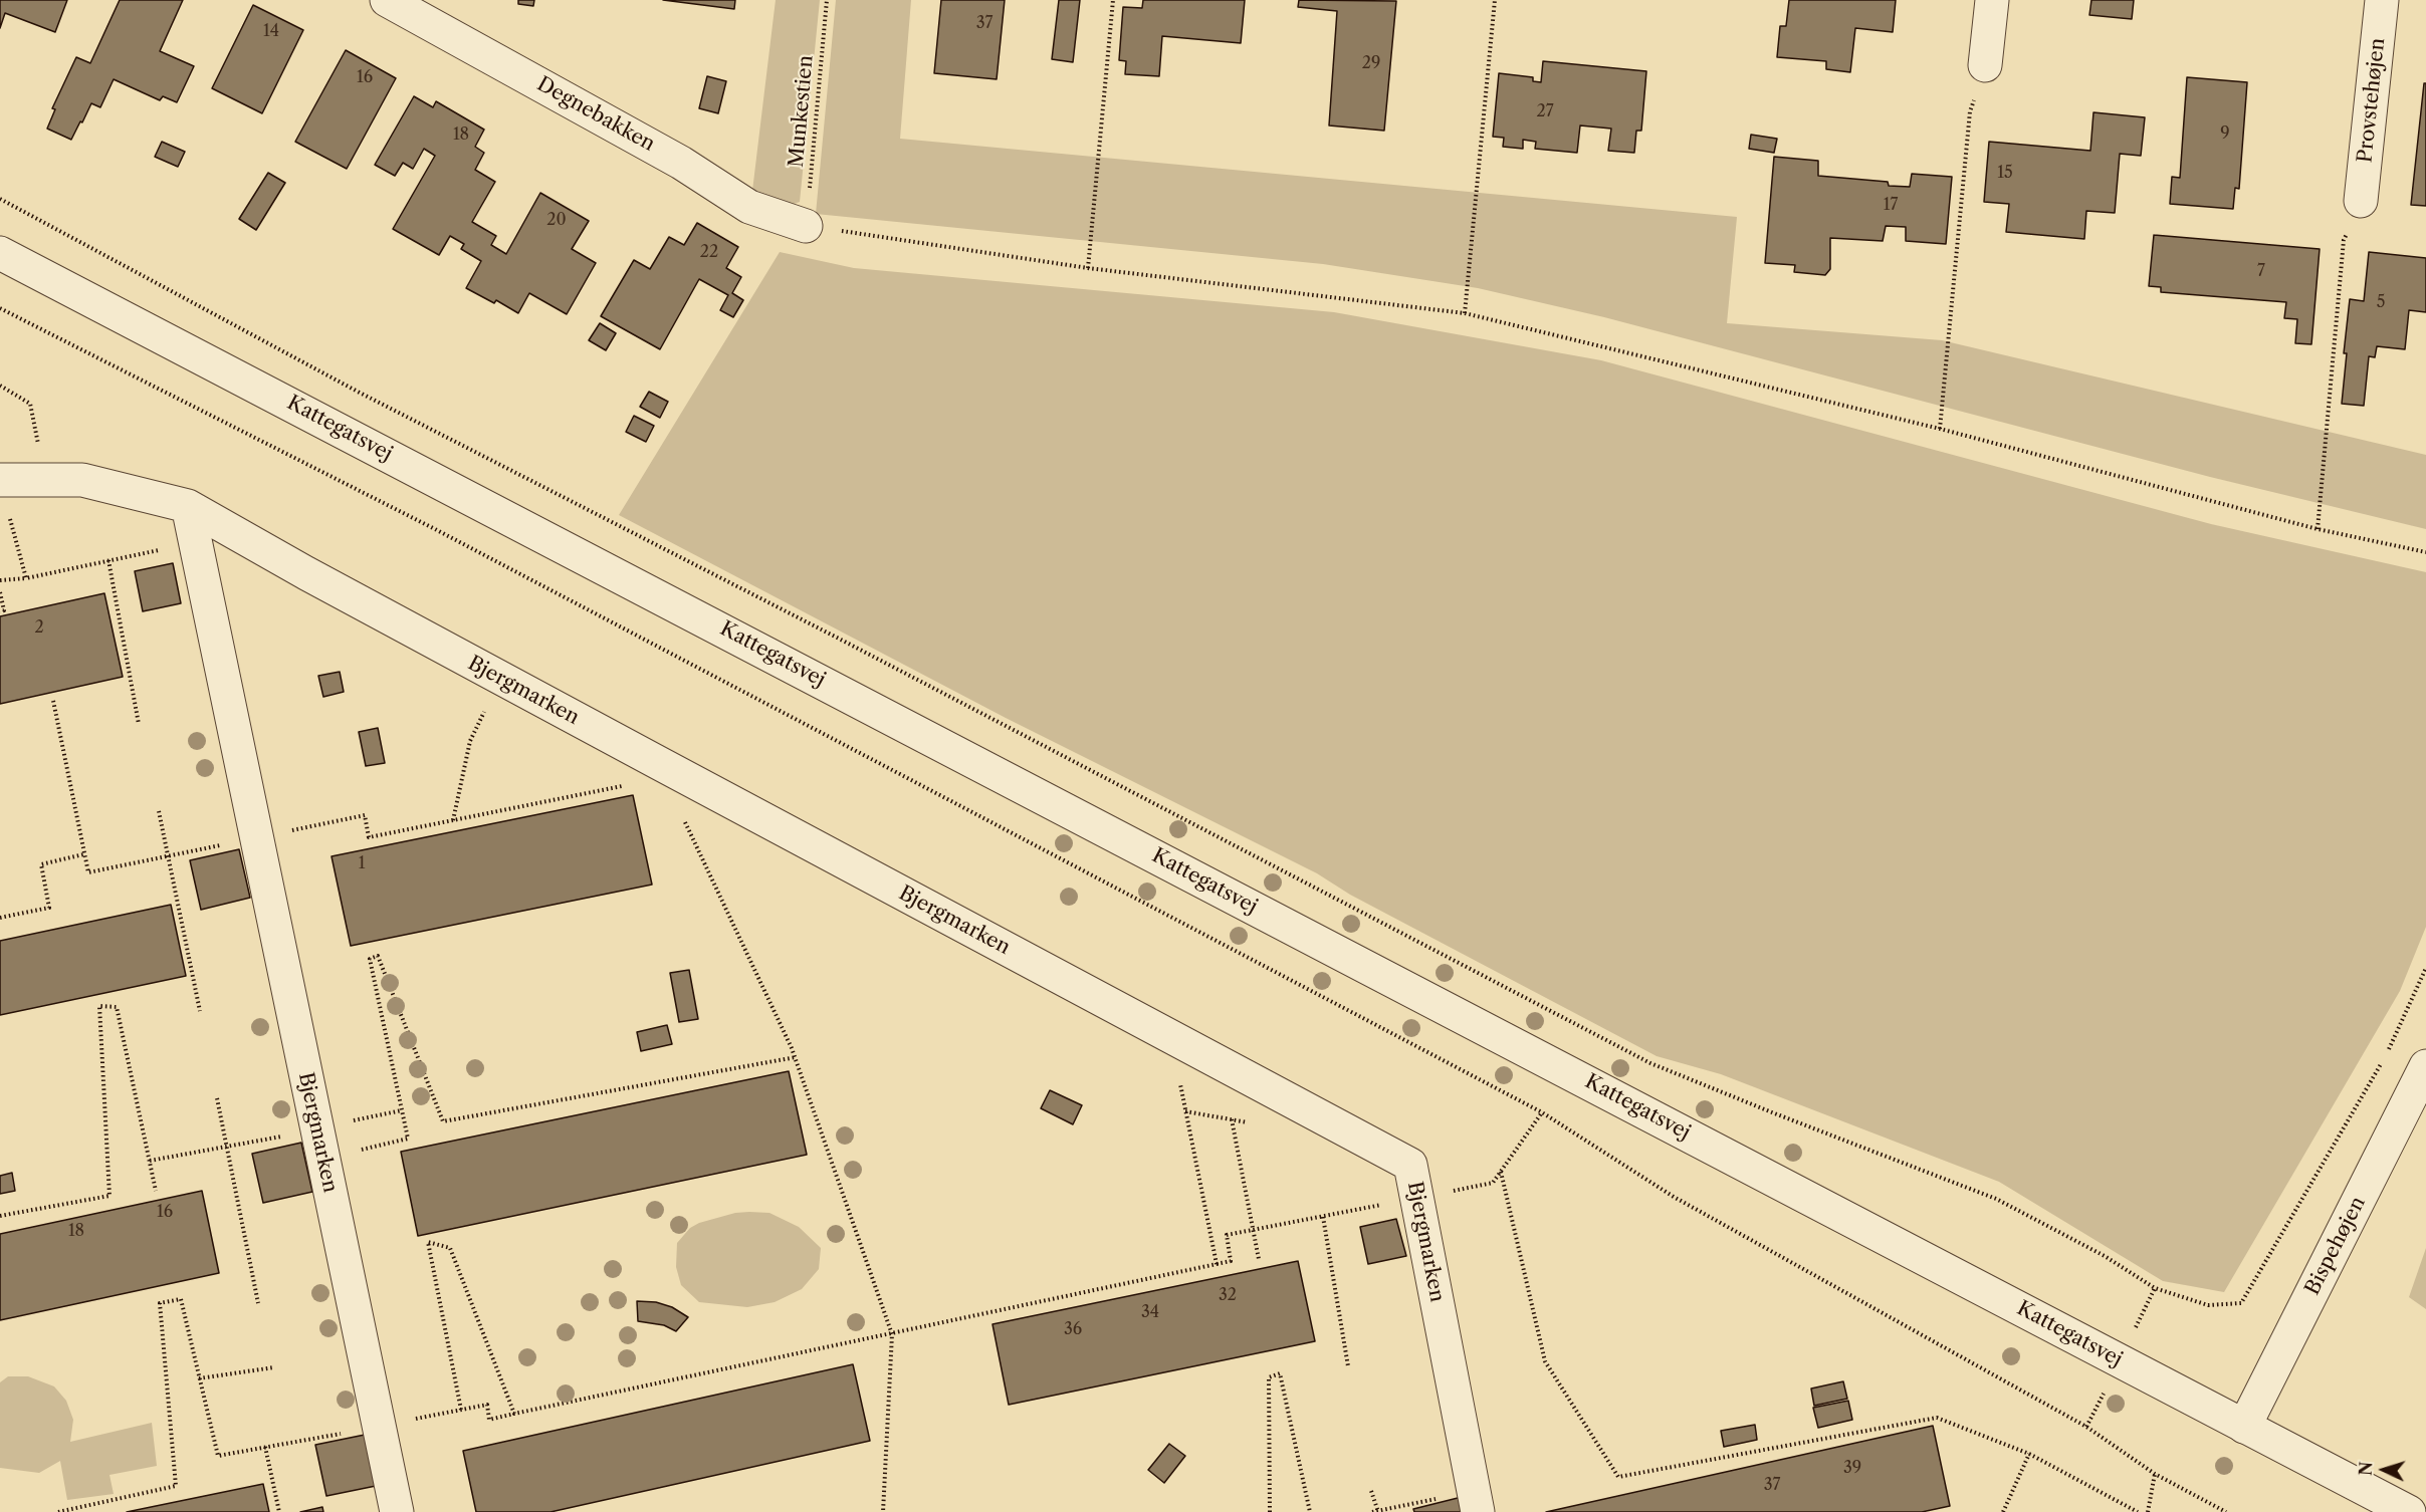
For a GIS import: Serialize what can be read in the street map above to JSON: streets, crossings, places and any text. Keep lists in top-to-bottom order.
{
  "streets": {
    "street": [
      "Provstehøjen",
      "Degnebakken",
      "Kattegatsvej",
      "Bjergmarken",
      "Bispehøjen"
    ],
    "path": ["Munkestien"]
  },
  "crossings": [
    ["Munkestien", "Degnebakken"],
    ["Kattegatsvej", "Bispehøjen"]
  ],
  "house_numbers": [
    "37",
    "14",
    "29",
    "16",
    "27",
    "9",
    "18",
    "15",
    "17",
    "20",
    "22",
    "7",
    "5",
    "2",
    "1",
    "16",
    "18",
    "32",
    "34",
    "36",
    "39",
    "37"
  ],
  "north": "left"
}
